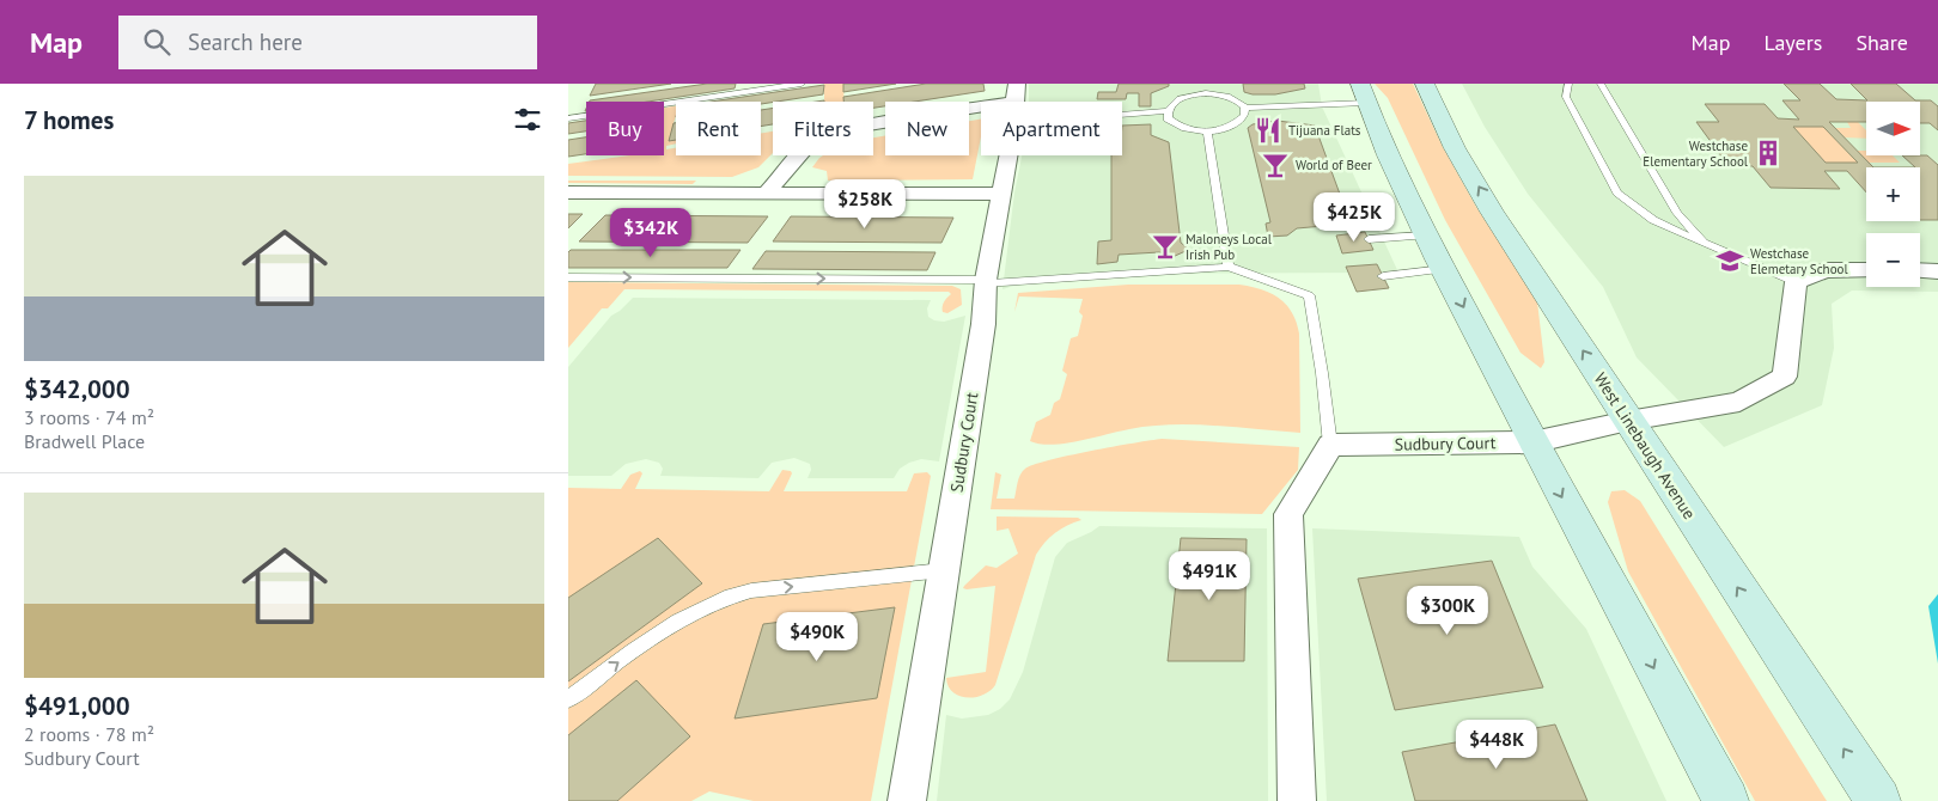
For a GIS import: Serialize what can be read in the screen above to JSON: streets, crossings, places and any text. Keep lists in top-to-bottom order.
{
  "streets": {
    "main road": ["West Linebaugh Avenue"],
    "street": ["Sudbury Court"]
  },
  "crossings": [
    ["Sudbury Court", "West Linebaugh Avenue"]
  ],
  "places": {
    "restaurant": ["Tijuana Flats"],
    "building": ["Westchase Elementary School"],
    "bar": ["World of Beer", "Maloneys Local Irish Pub"],
    "school or university": ["Westchase Elemetary School"]
  },
  "north": "right",
  "page": {
    "header": "Map",
    "search": "Search here",
    "nav": ["Map", "Layers", "Share"],
    "heading": "7 homes",
    "map_buttons": ["+", "−"],
    "chip": [
      "Buy",
      "Rent",
      "Filters",
      "New",
      "Apartment"
    ],
    "list": [
      {
        "name": "$342,000",
        "note": "3 rooms · 74 m² · Bradwell Place"
      },
      {
        "name": "$491,000",
        "note": "2 rooms · 78 m² · Sudbury Court"
      }
    ],
    "price": [
      "$258K",
      "$425K",
      "$342K",
      "$491K",
      "$300K",
      "$490K",
      "$448K"
    ]
  }
}
